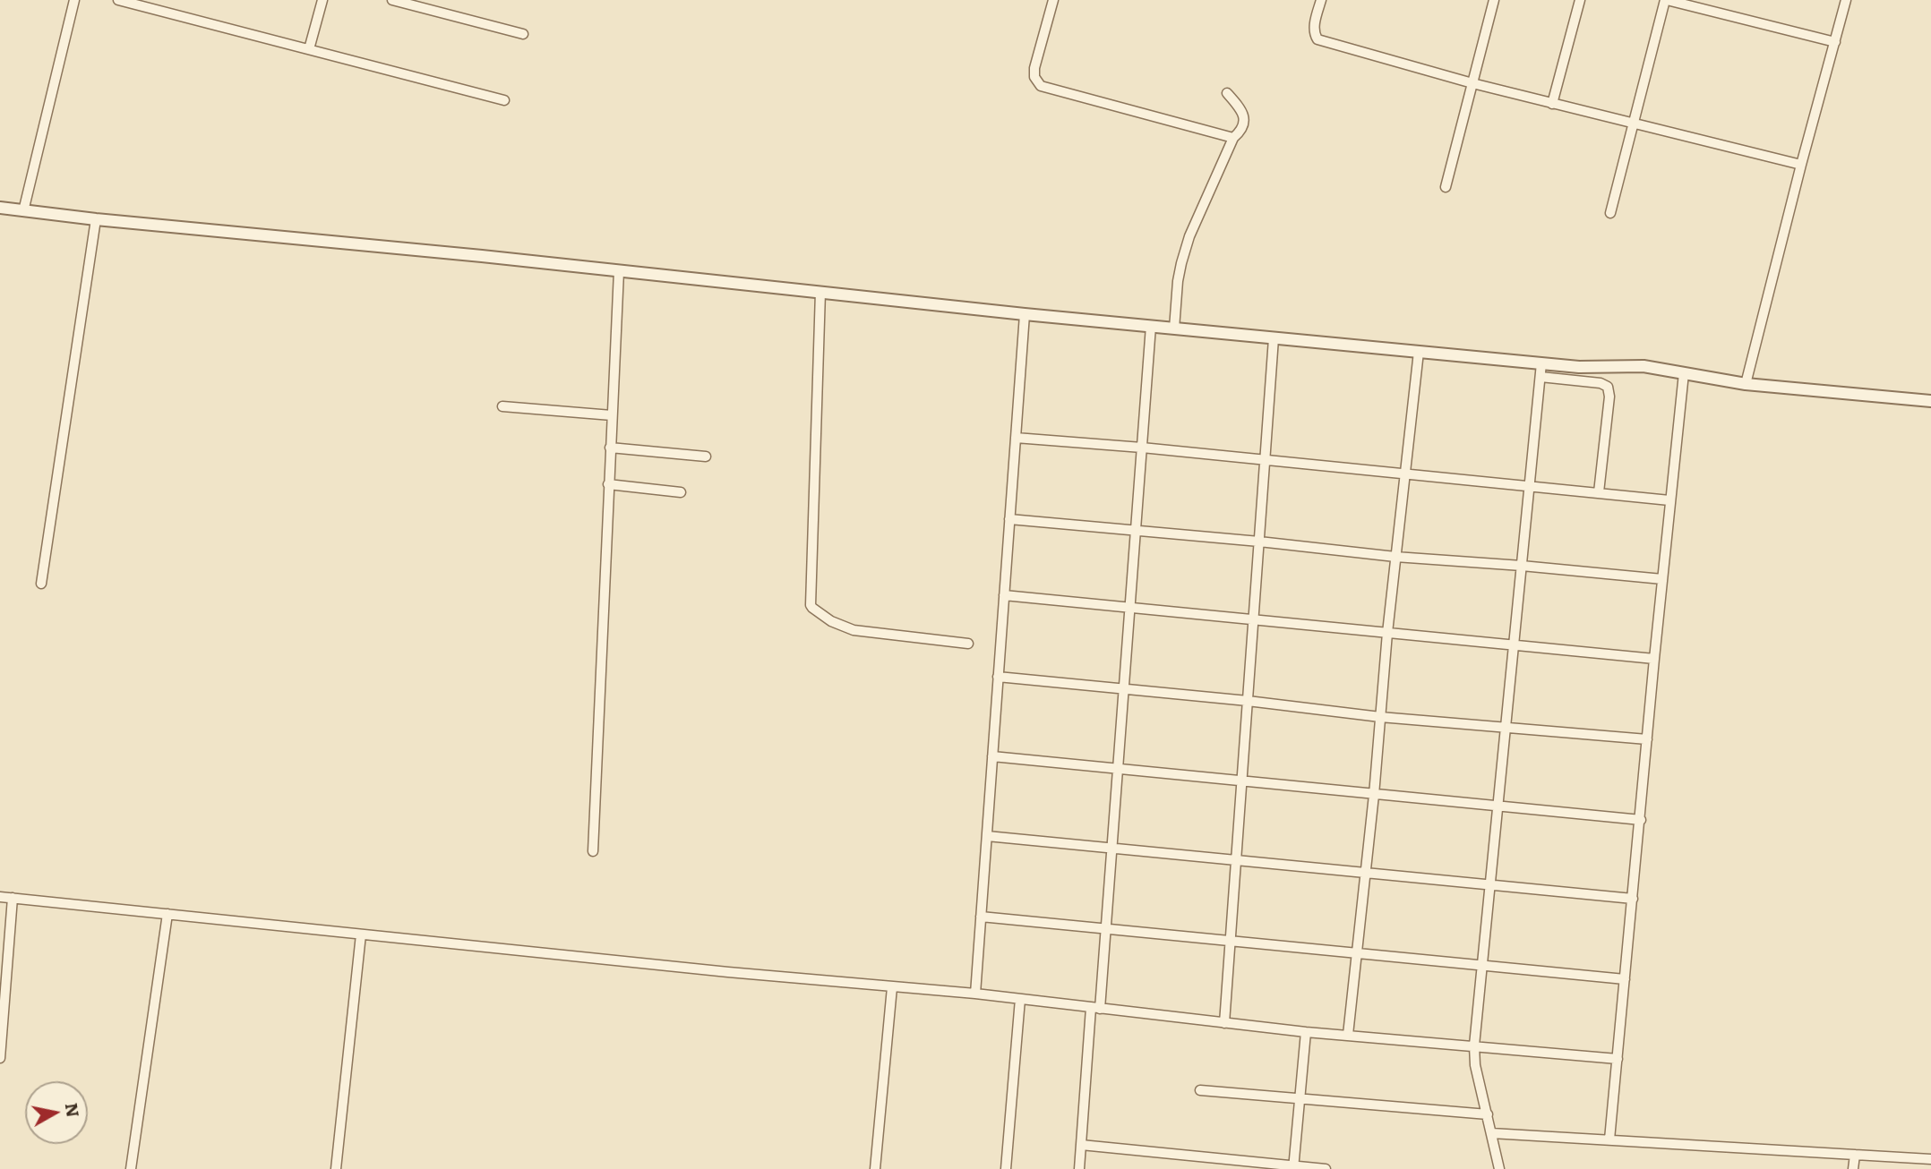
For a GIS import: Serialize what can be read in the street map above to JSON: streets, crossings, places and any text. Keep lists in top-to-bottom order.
{
  "north": "right"
}
